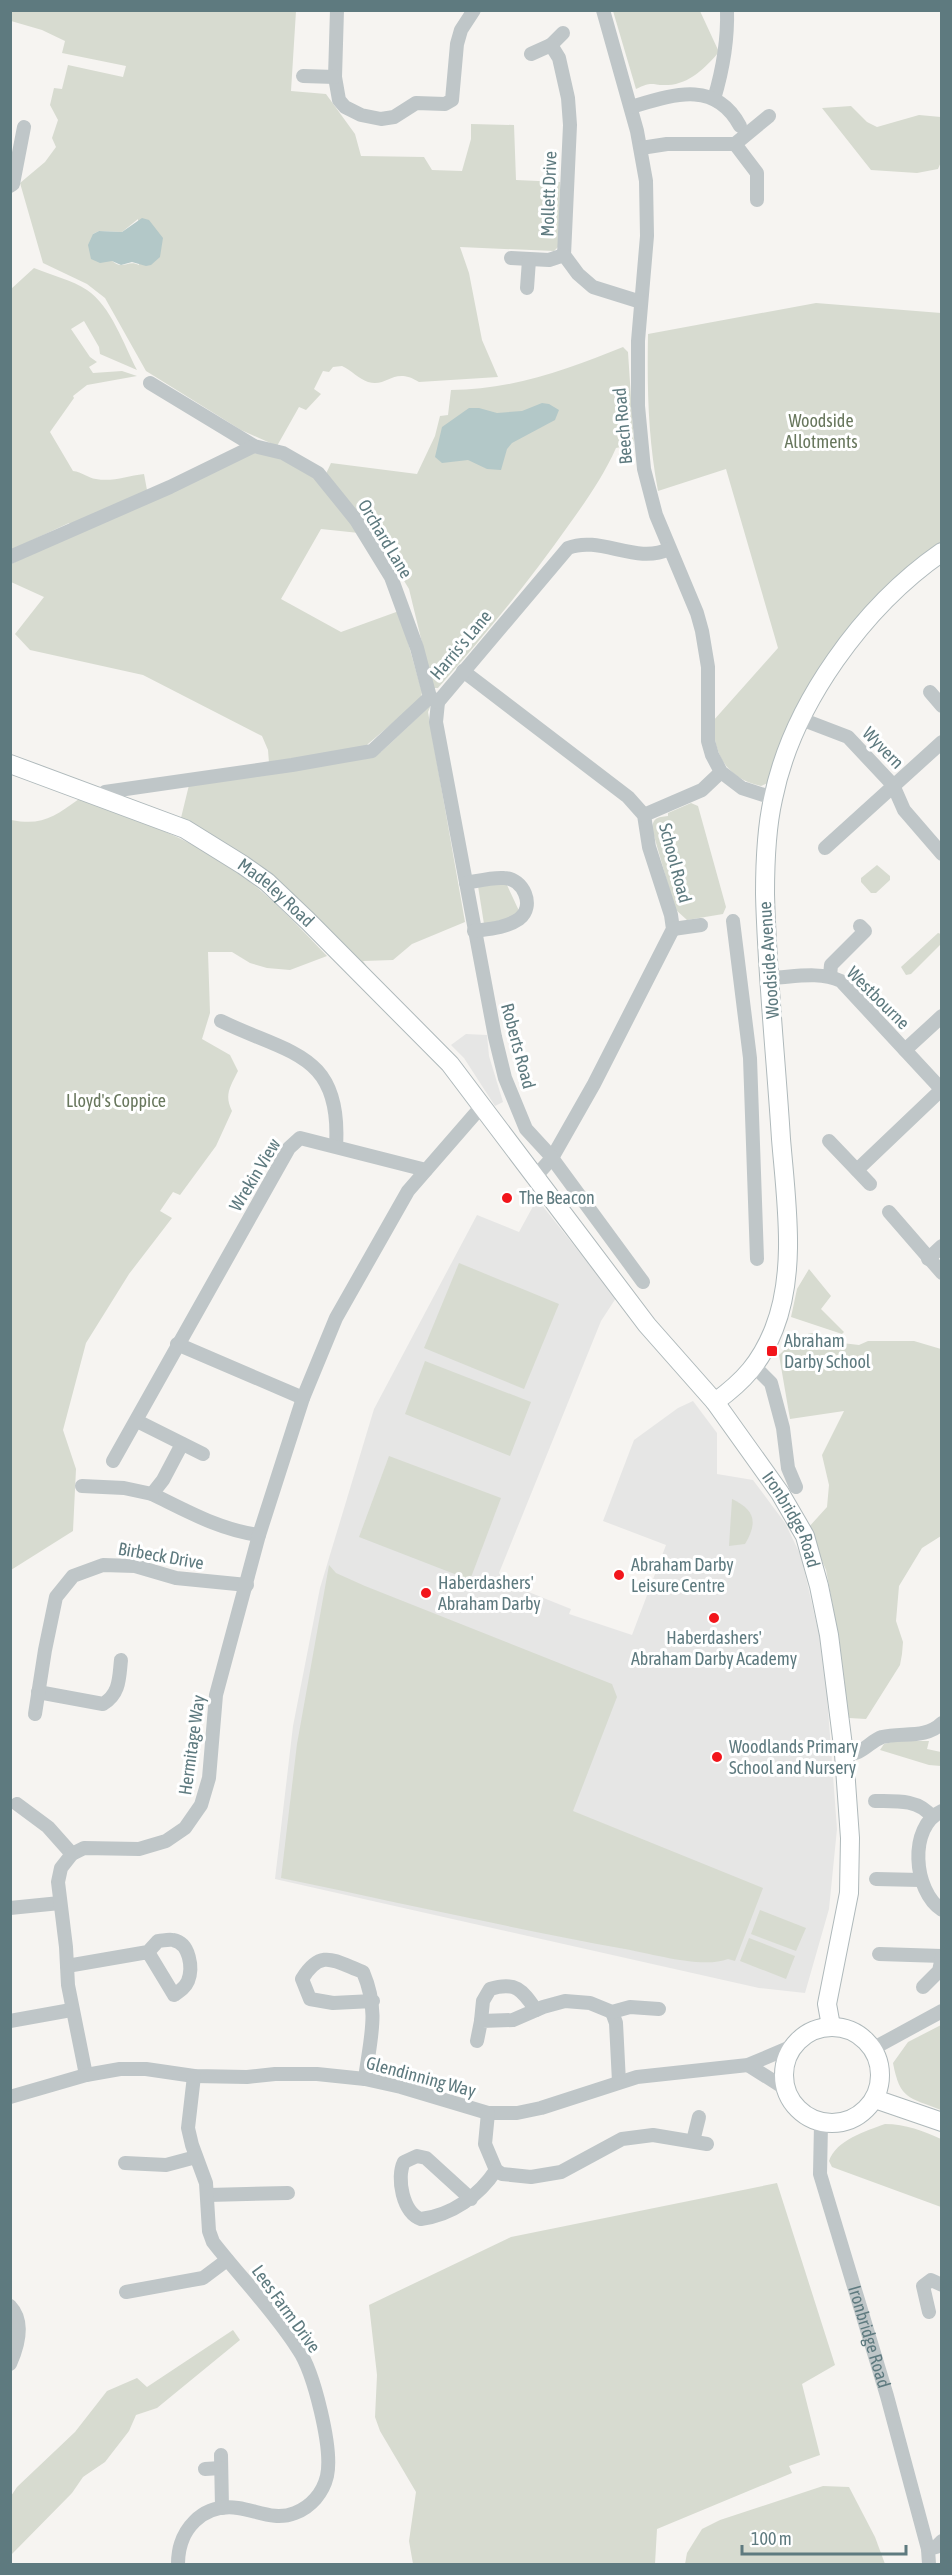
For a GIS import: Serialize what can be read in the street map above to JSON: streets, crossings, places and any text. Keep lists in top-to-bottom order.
{
  "streets": {
    "main road": ["Madeley Road", "Woodside Avenue", "Ironbridge Road"],
    "street": [
      "Mollett Drive",
      "Beech Road",
      "Orchard Lane",
      "Harris's Lane",
      "Wyvern",
      "School Road",
      "Westbourne",
      "Roberts Road",
      "Wrekin View",
      "Birbeck Drive",
      "Hermitage Way",
      "Glendinning Way",
      "Lees Farm Drive"
    ]
  },
  "crossings": [
    ["Mollett Drive", "Beech Road"],
    ["Beech Road", "Harris's Lane"],
    ["Orchard Lane", "Harris's Lane"],
    ["Orchard Lane", "Roberts Road"],
    ["Harris's Lane", "School Road"],
    ["Harris's Lane", "Madeley Road"],
    ["Harris's Lane", "Roberts Road"],
    ["Wyvern", "Woodside Avenue"],
    ["School Road", "Roberts Road"],
    ["School Road", "Ironbridge Road"],
    ["Madeley Road", "Ironbridge Road"],
    ["Woodside Avenue", "Westbourne"],
    ["Woodside Avenue", "Ironbridge Road"],
    ["Ironbridge Road", "Glendinning Way"],
    ["Birbeck Drive", "Hermitage Way"],
    ["Glendinning Way", "Lees Farm Drive"]
  ],
  "parks": ["Woodside Allotments", "Lloyd's Coppice"],
  "places": {
    "other": [
      "The Beacon",
      "Abraham Darby Leisure Centre",
      "Haberdashers' Abraham Darby",
      "Haberdashers' Abraham Darby Academy",
      "Woodlands Primary School and Nursery"
    ],
    "transit": ["Abraham Darby School"]
  },
  "scale_bar": "100 m"
}
